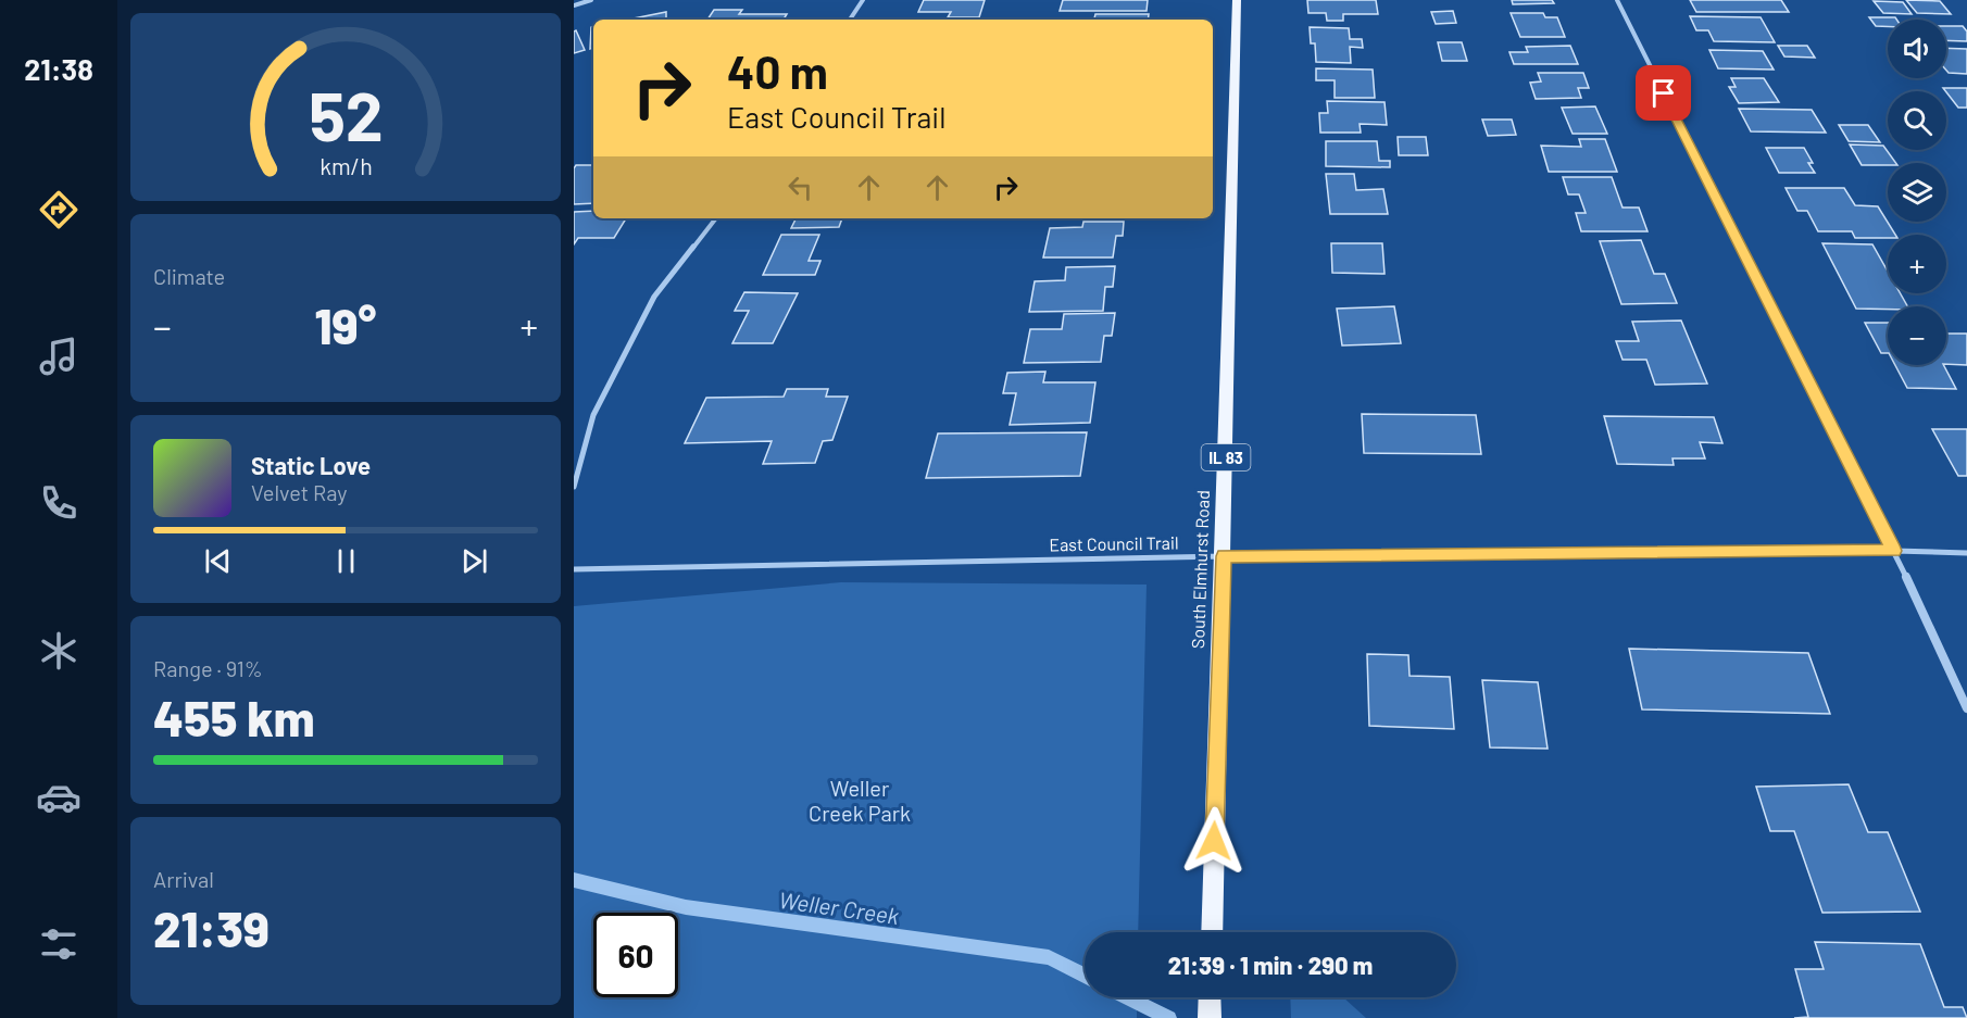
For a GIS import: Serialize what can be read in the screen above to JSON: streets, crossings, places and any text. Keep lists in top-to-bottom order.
{
  "streets": {
    "main road": ["IL 83", "South Elmhurst Road"],
    "street": ["East Council Trail"]
  },
  "crossings": [
    ["East Council Trail", "South Elmhurst Road"]
  ],
  "water": ["Weller Creek"],
  "parks": ["Weller Creek Park"],
  "page": {
    "tabs": "21:38",
    "map_buttons": ["+", "−"],
    "turn": ["40 m", "East Council Trail"],
    "tile": [
      "Climate",
      ["Range · 91%", "455 km"],
      ["Arrival", "21:39"]
    ],
    "heat": ["−", "19°", "+"],
    "song": ["Static Love", "Velvet Ray"],
    "limit": "60",
    "trip": "21:39 · 1 min · 290 m",
    "gauge": ["52", "km/h"]
  }
}
